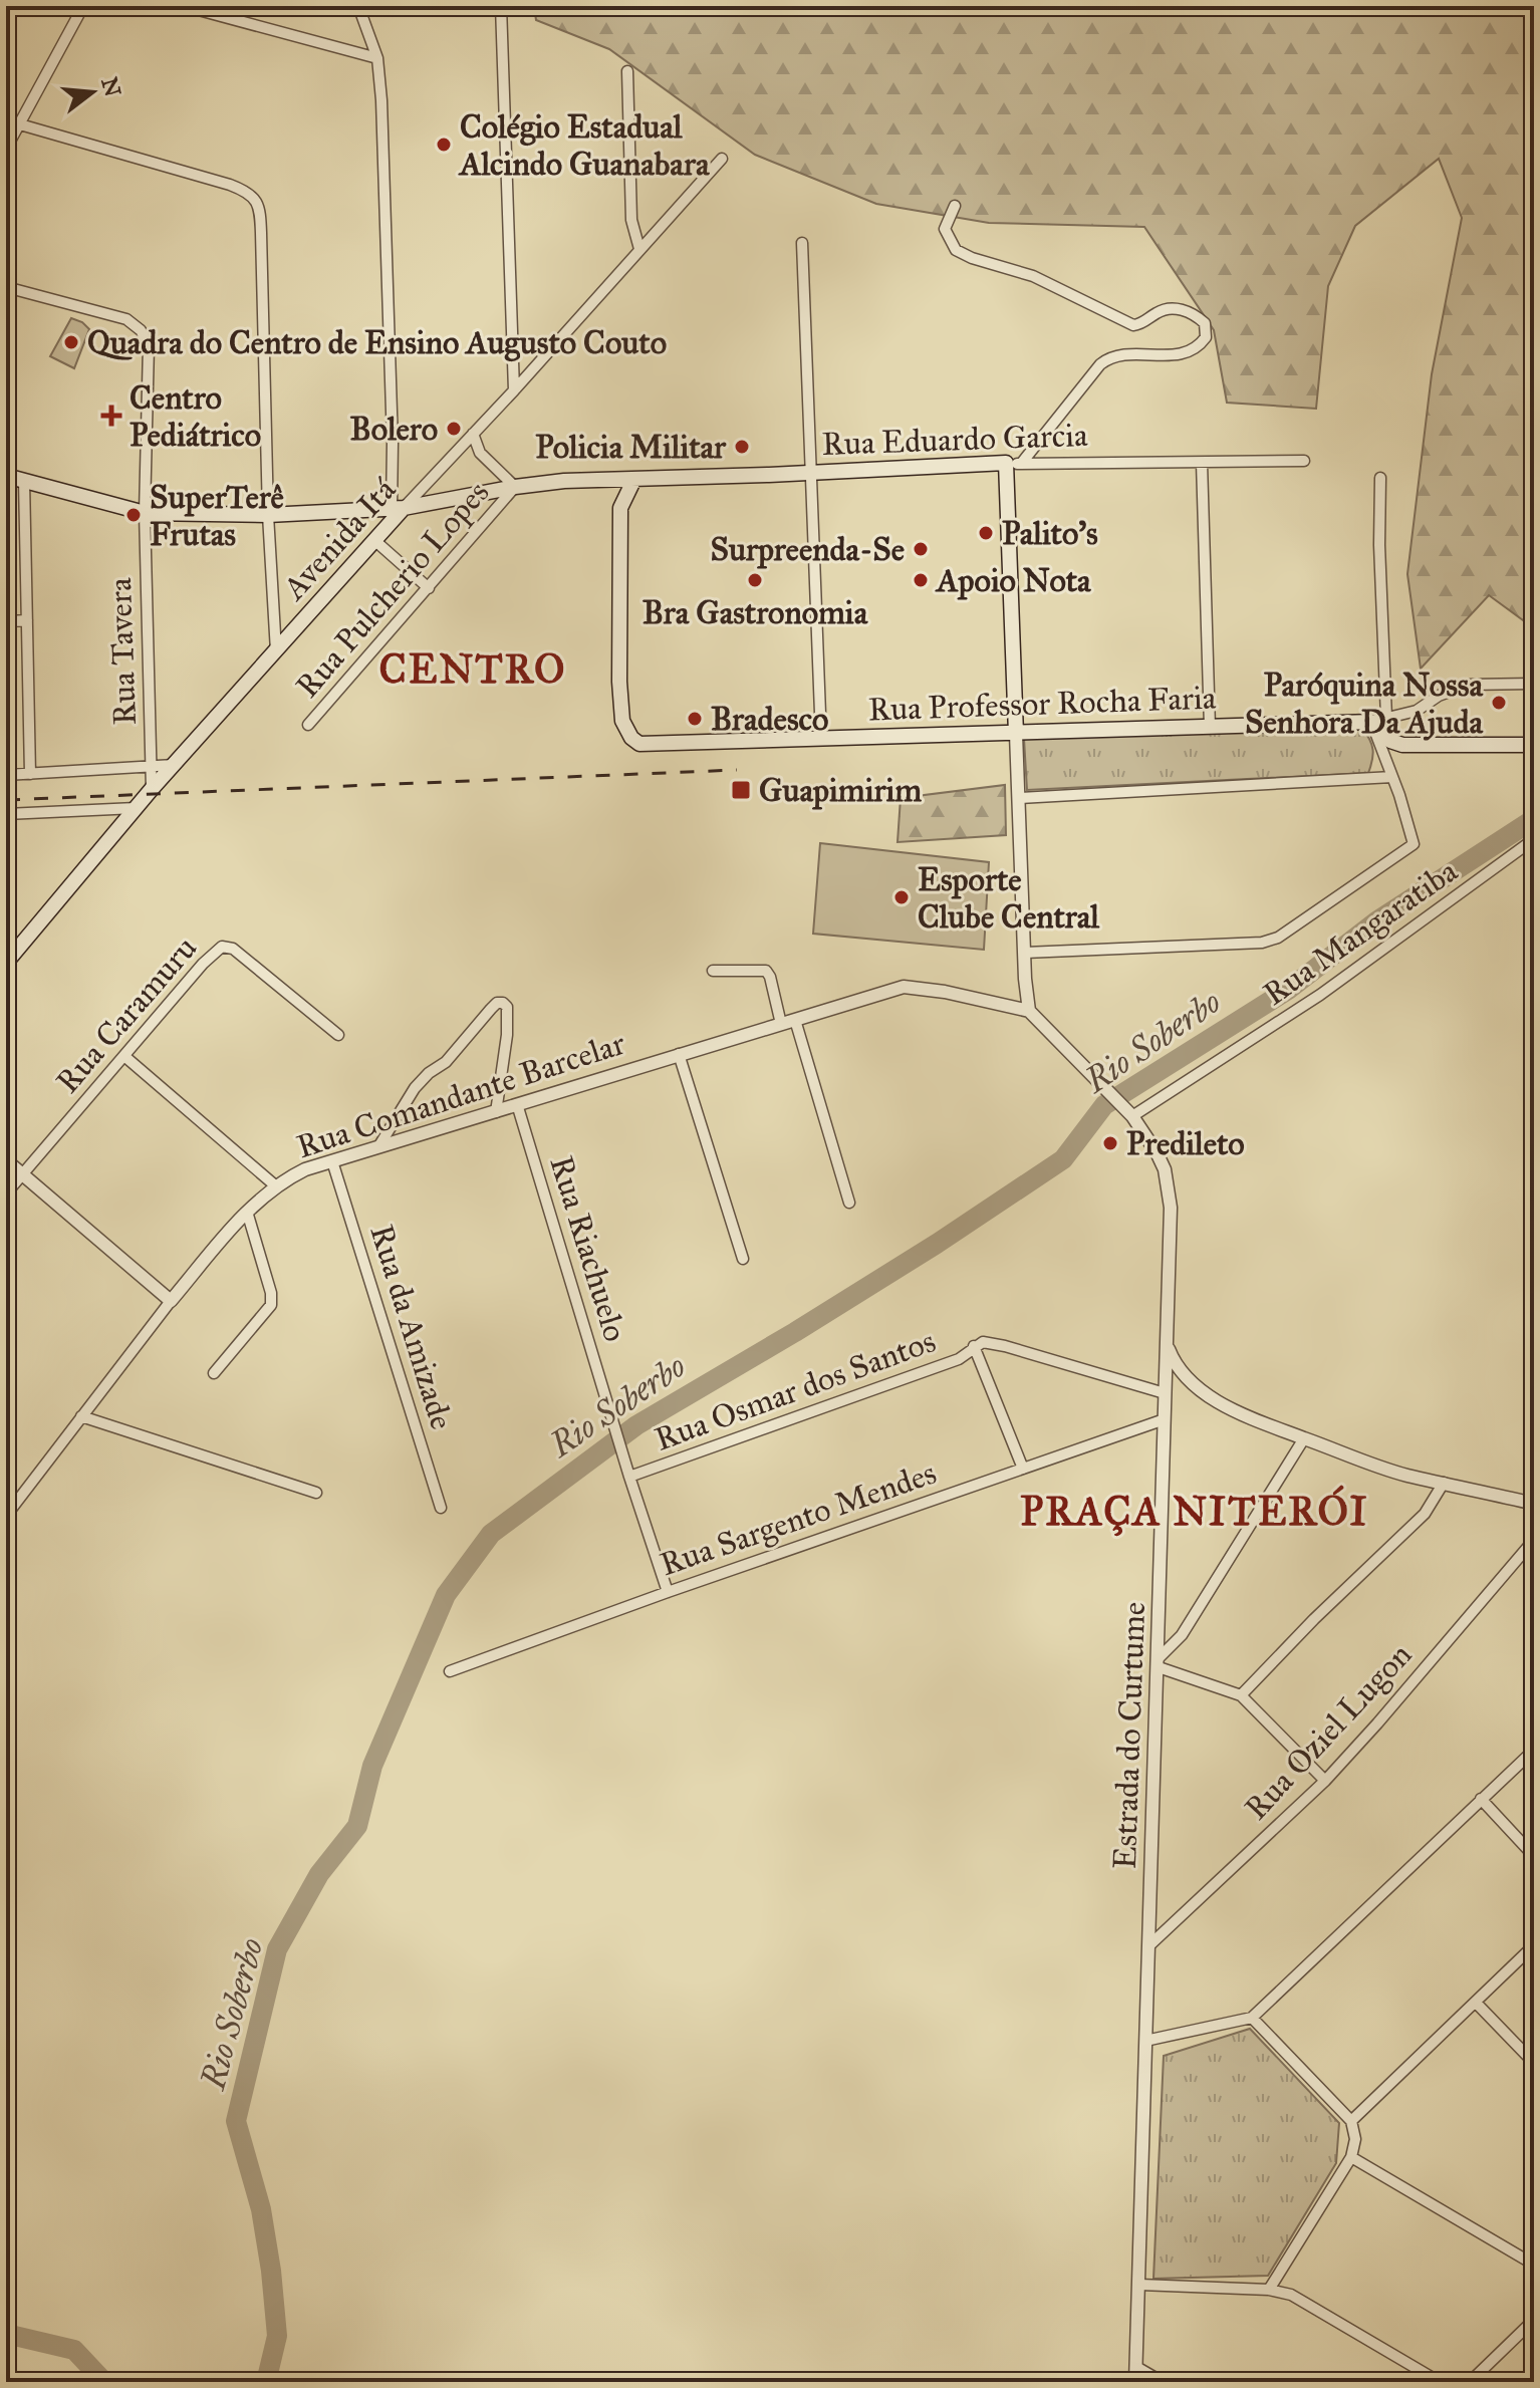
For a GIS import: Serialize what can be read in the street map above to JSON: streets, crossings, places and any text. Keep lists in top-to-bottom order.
{
  "streets": {
    "main road": ["Rua Eduardo Garcia", "Avenida Itá", "Rua Professor Rocha Faria"],
    "street": [
      "Rua Pulcherio Lopes",
      "Rua Tavera",
      "Rua Mangaratiba",
      "Rua Caramuru",
      "Rua Comandante Barcelar",
      "Rua Riachuelo",
      "Rua da Amizade",
      "Rua Osmar dos Santos",
      "Rua Sargento Mendes",
      "Rua Oziel Lugon",
      "Estrada do Curtume"
    ]
  },
  "crossings": [
    ["Rua Eduardo Garcia", "Avenida Itá"],
    ["Rua Eduardo Garcia", "Rua Pulcherio Lopes"],
    ["Rua Eduardo Garcia", "Rua Tavera"],
    ["Avenida Itá", "Rua Tavera"],
    ["Rua Comandante Barcelar", "Rua Riachuelo"],
    ["Rua Comandante Barcelar", "Rua da Amizade"],
    ["Rua Riachuelo", "Rua Osmar dos Santos"],
    ["Rua Riachuelo", "Rua Sargento Mendes"],
    ["Rua Sargento Mendes", "Estrada do Curtume"],
    ["Rua Oziel Lugon", "Estrada do Curtume"]
  ],
  "districts": ["CENTRO", "PRAÇA NITERÓI"],
  "water": ["Rio Soberbo"],
  "places": {
    "other": [
      "Colégio Estadual Alcindo Guanabara",
      "Quadra do Centro de Ensino Augusto Couto",
      "Bolero",
      "Policia Militar",
      "SuperTerê Frutas",
      "Palito's",
      "Surpreenda-Se",
      "Bra Gastronomia",
      "Apoio Nota",
      "Paróquina Nossa Senhora Da Ajuda",
      "Bradesco",
      "Esporte Clube Central",
      "Predileto"
    ],
    "health": ["Centro Pediátrico"],
    "transit": ["Guapimirim"]
  },
  "north": "right"
}
